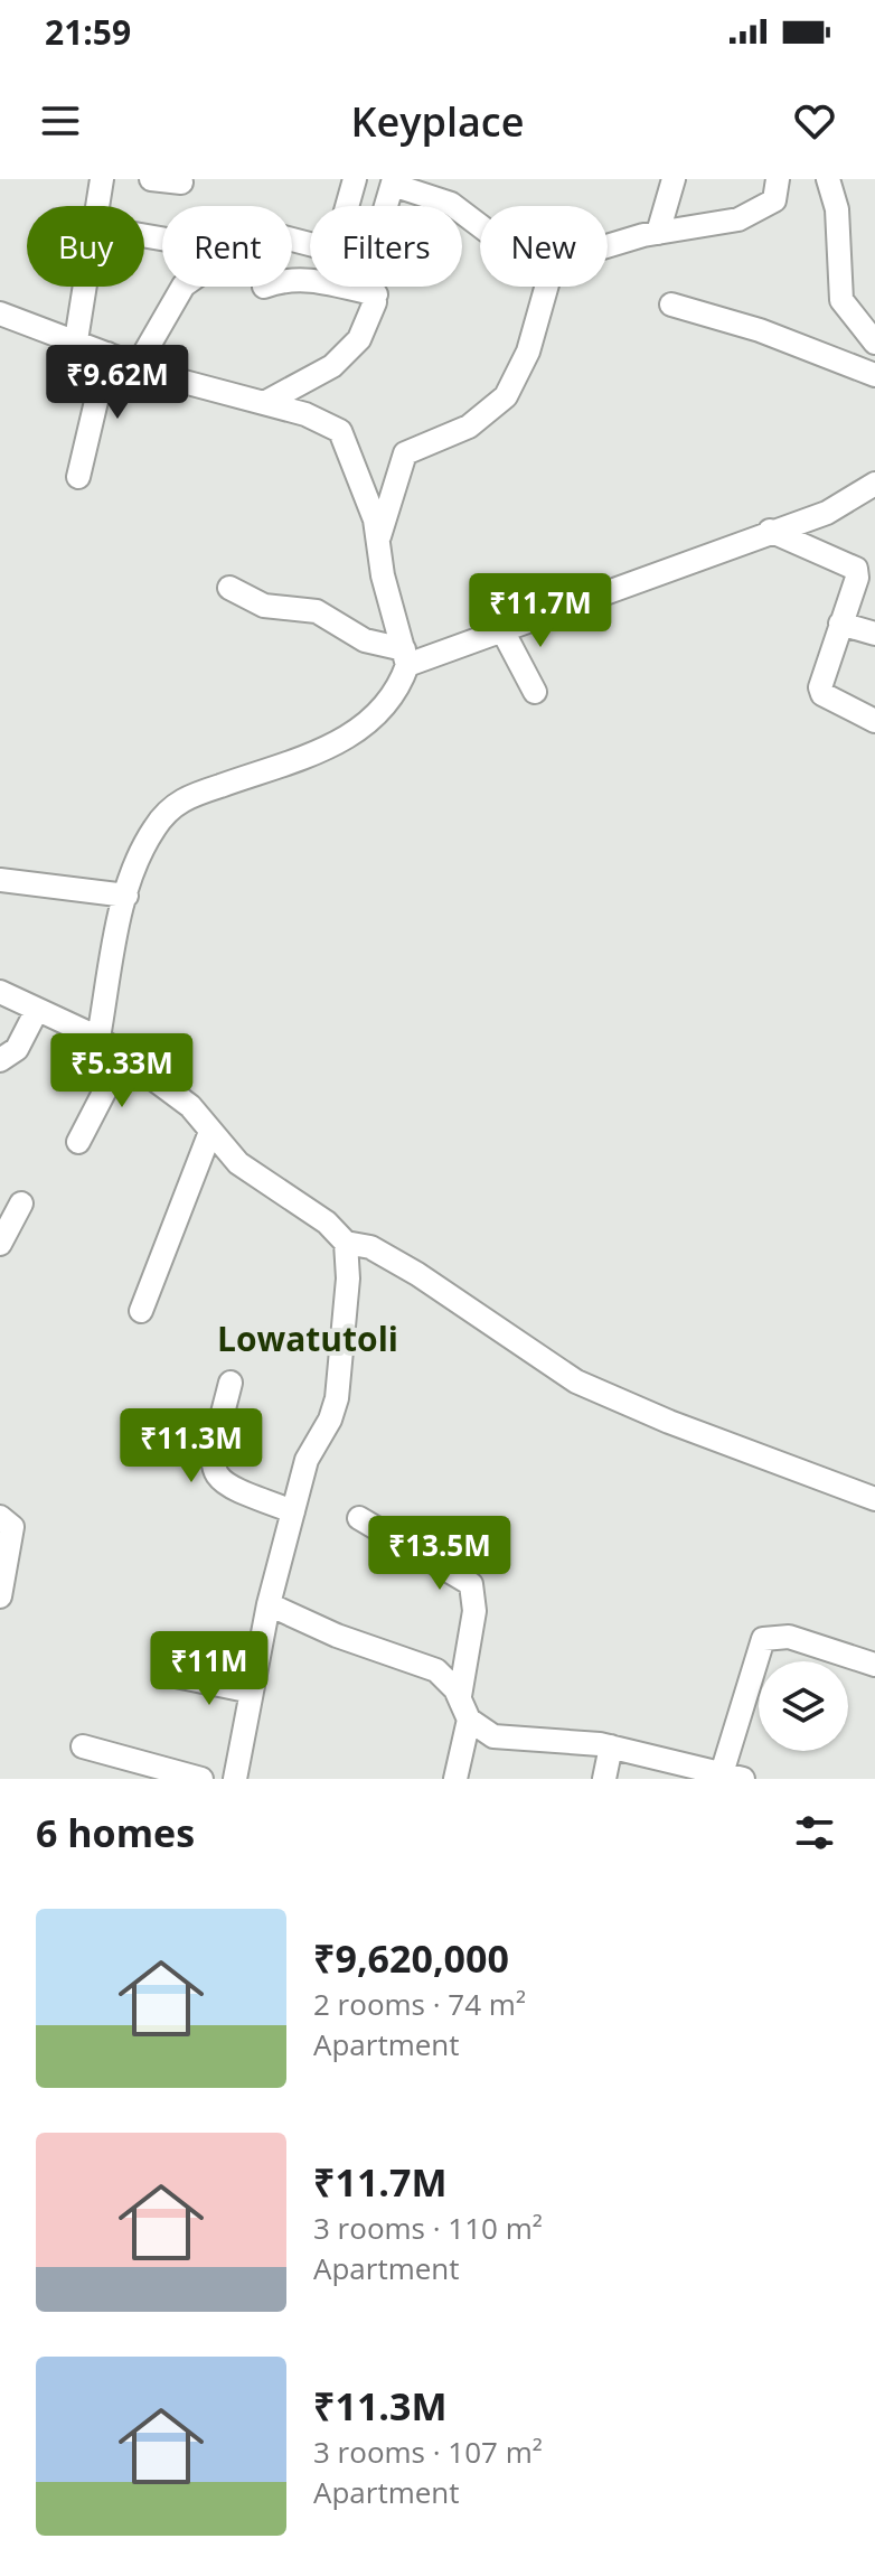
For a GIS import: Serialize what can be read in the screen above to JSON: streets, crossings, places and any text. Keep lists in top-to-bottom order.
{
  "districts": ["Lowatutoli"],
  "page": {
    "status": "21:59",
    "header": "Keyplace",
    "chip": [
      "Buy",
      "Rent",
      "Filters",
      "New"
    ],
    "price": [
      "₹9.62M",
      "₹11.7M",
      "₹5.33M",
      "₹11.3M",
      "₹13.5M",
      "₹11M"
    ],
    "heading": "6 homes",
    "list": [
      {
        "name": "₹9,620,000",
        "note": "2 rooms · 74 m² · Apartment"
      },
      {
        "name": "₹11.7M",
        "note": "3 rooms · 110 m² · Apartment"
      },
      {
        "name": "₹11.3M",
        "note": "3 rooms · 107 m² · Apartment"
      }
    ]
  }
}
